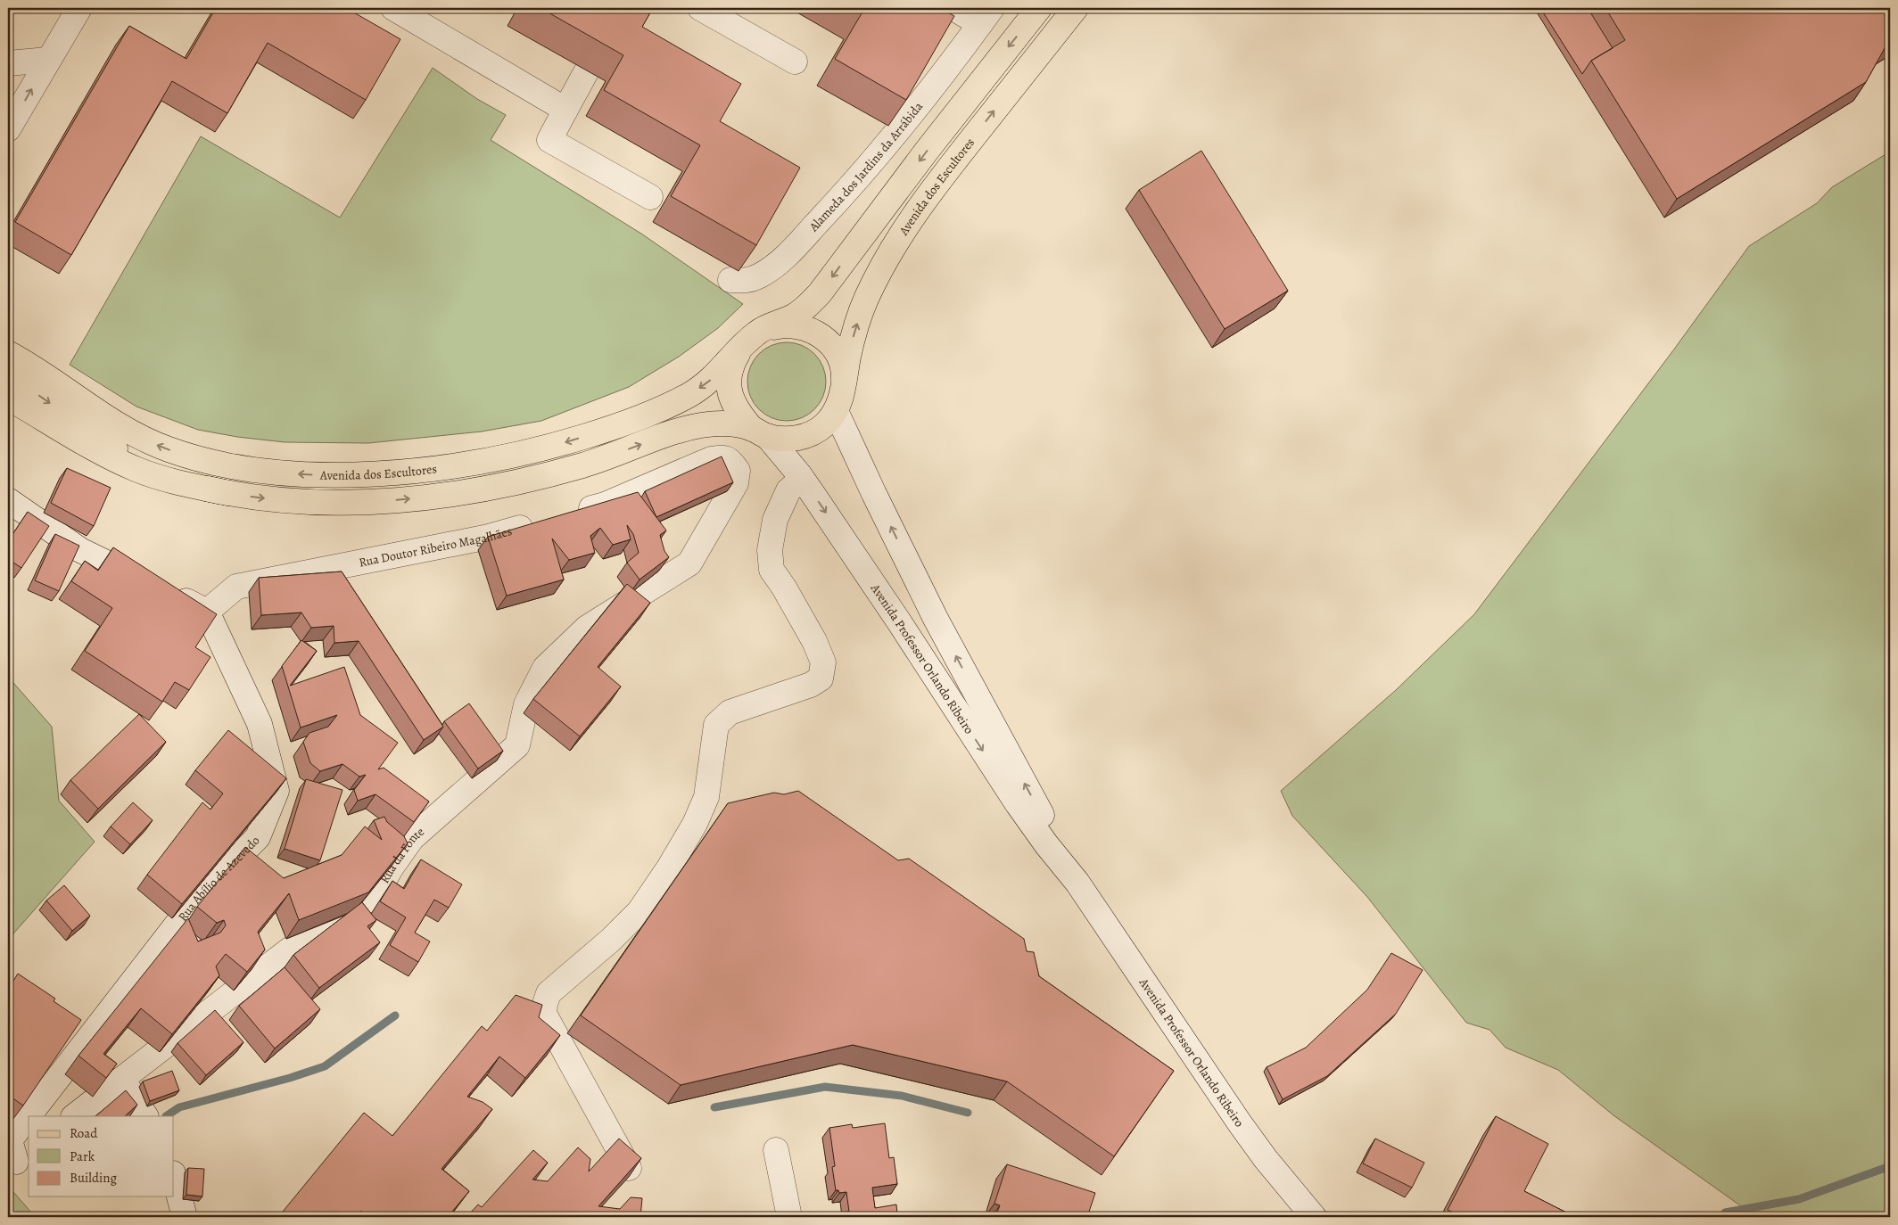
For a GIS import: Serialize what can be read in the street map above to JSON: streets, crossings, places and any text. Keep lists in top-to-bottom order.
{
  "streets": {
    "main road": ["Avenida dos Escultores"],
    "street": [
      "Alameda dos Jardins da Arrábida",
      "Rua Doutor Ribeiro Magalhães",
      "Avenida Professor Orlando Ribeiro",
      "Rua da Fonte",
      "Rua Abílio de Azevedo"
    ]
  },
  "crossings": [
    ["Avenida dos Escultores", "Avenida Professor Orlando Ribeiro"],
    ["Rua Doutor Ribeiro Magalhães", "Rua Abílio de Azevedo"]
  ],
  "legend": ["Road", "Park", "Building"]
}
